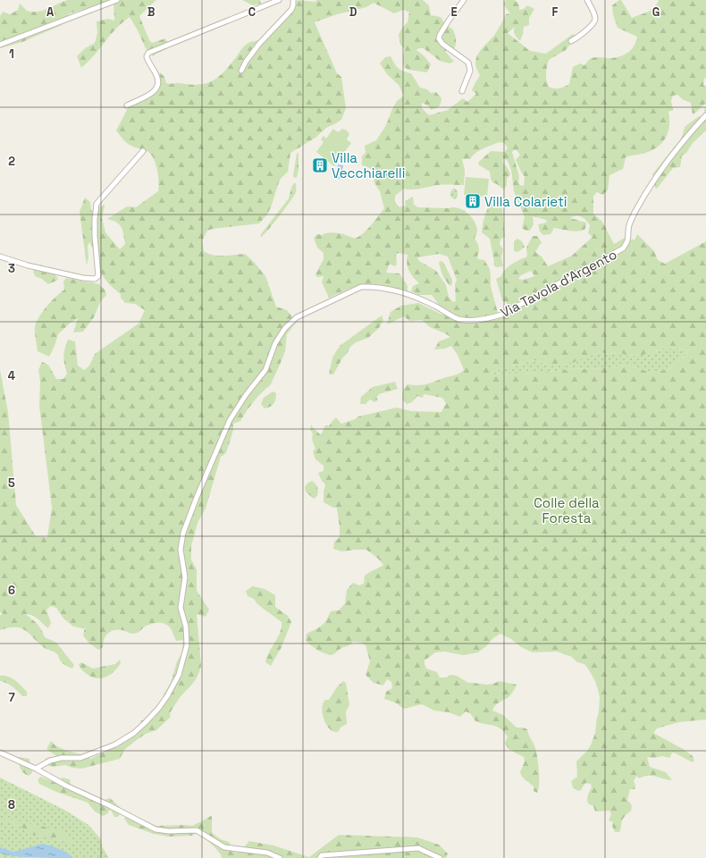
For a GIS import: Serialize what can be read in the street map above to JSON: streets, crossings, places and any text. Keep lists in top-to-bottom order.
{
  "streets": {
    "street": ["Via Tavola d'Argento"]
  },
  "parks": ["Colle della Foresta"],
  "places": {
    "building": ["Villa Vecchiarelli", "Villa Colarieti"]
  },
  "grid": {
    "columns": [
      "A",
      "B",
      "C",
      "D",
      "E",
      "F",
      "G"
    ],
    "rows": [
      "1",
      "2",
      "3",
      "4",
      "5",
      "6",
      "7",
      "8"
    ]
  }
}
